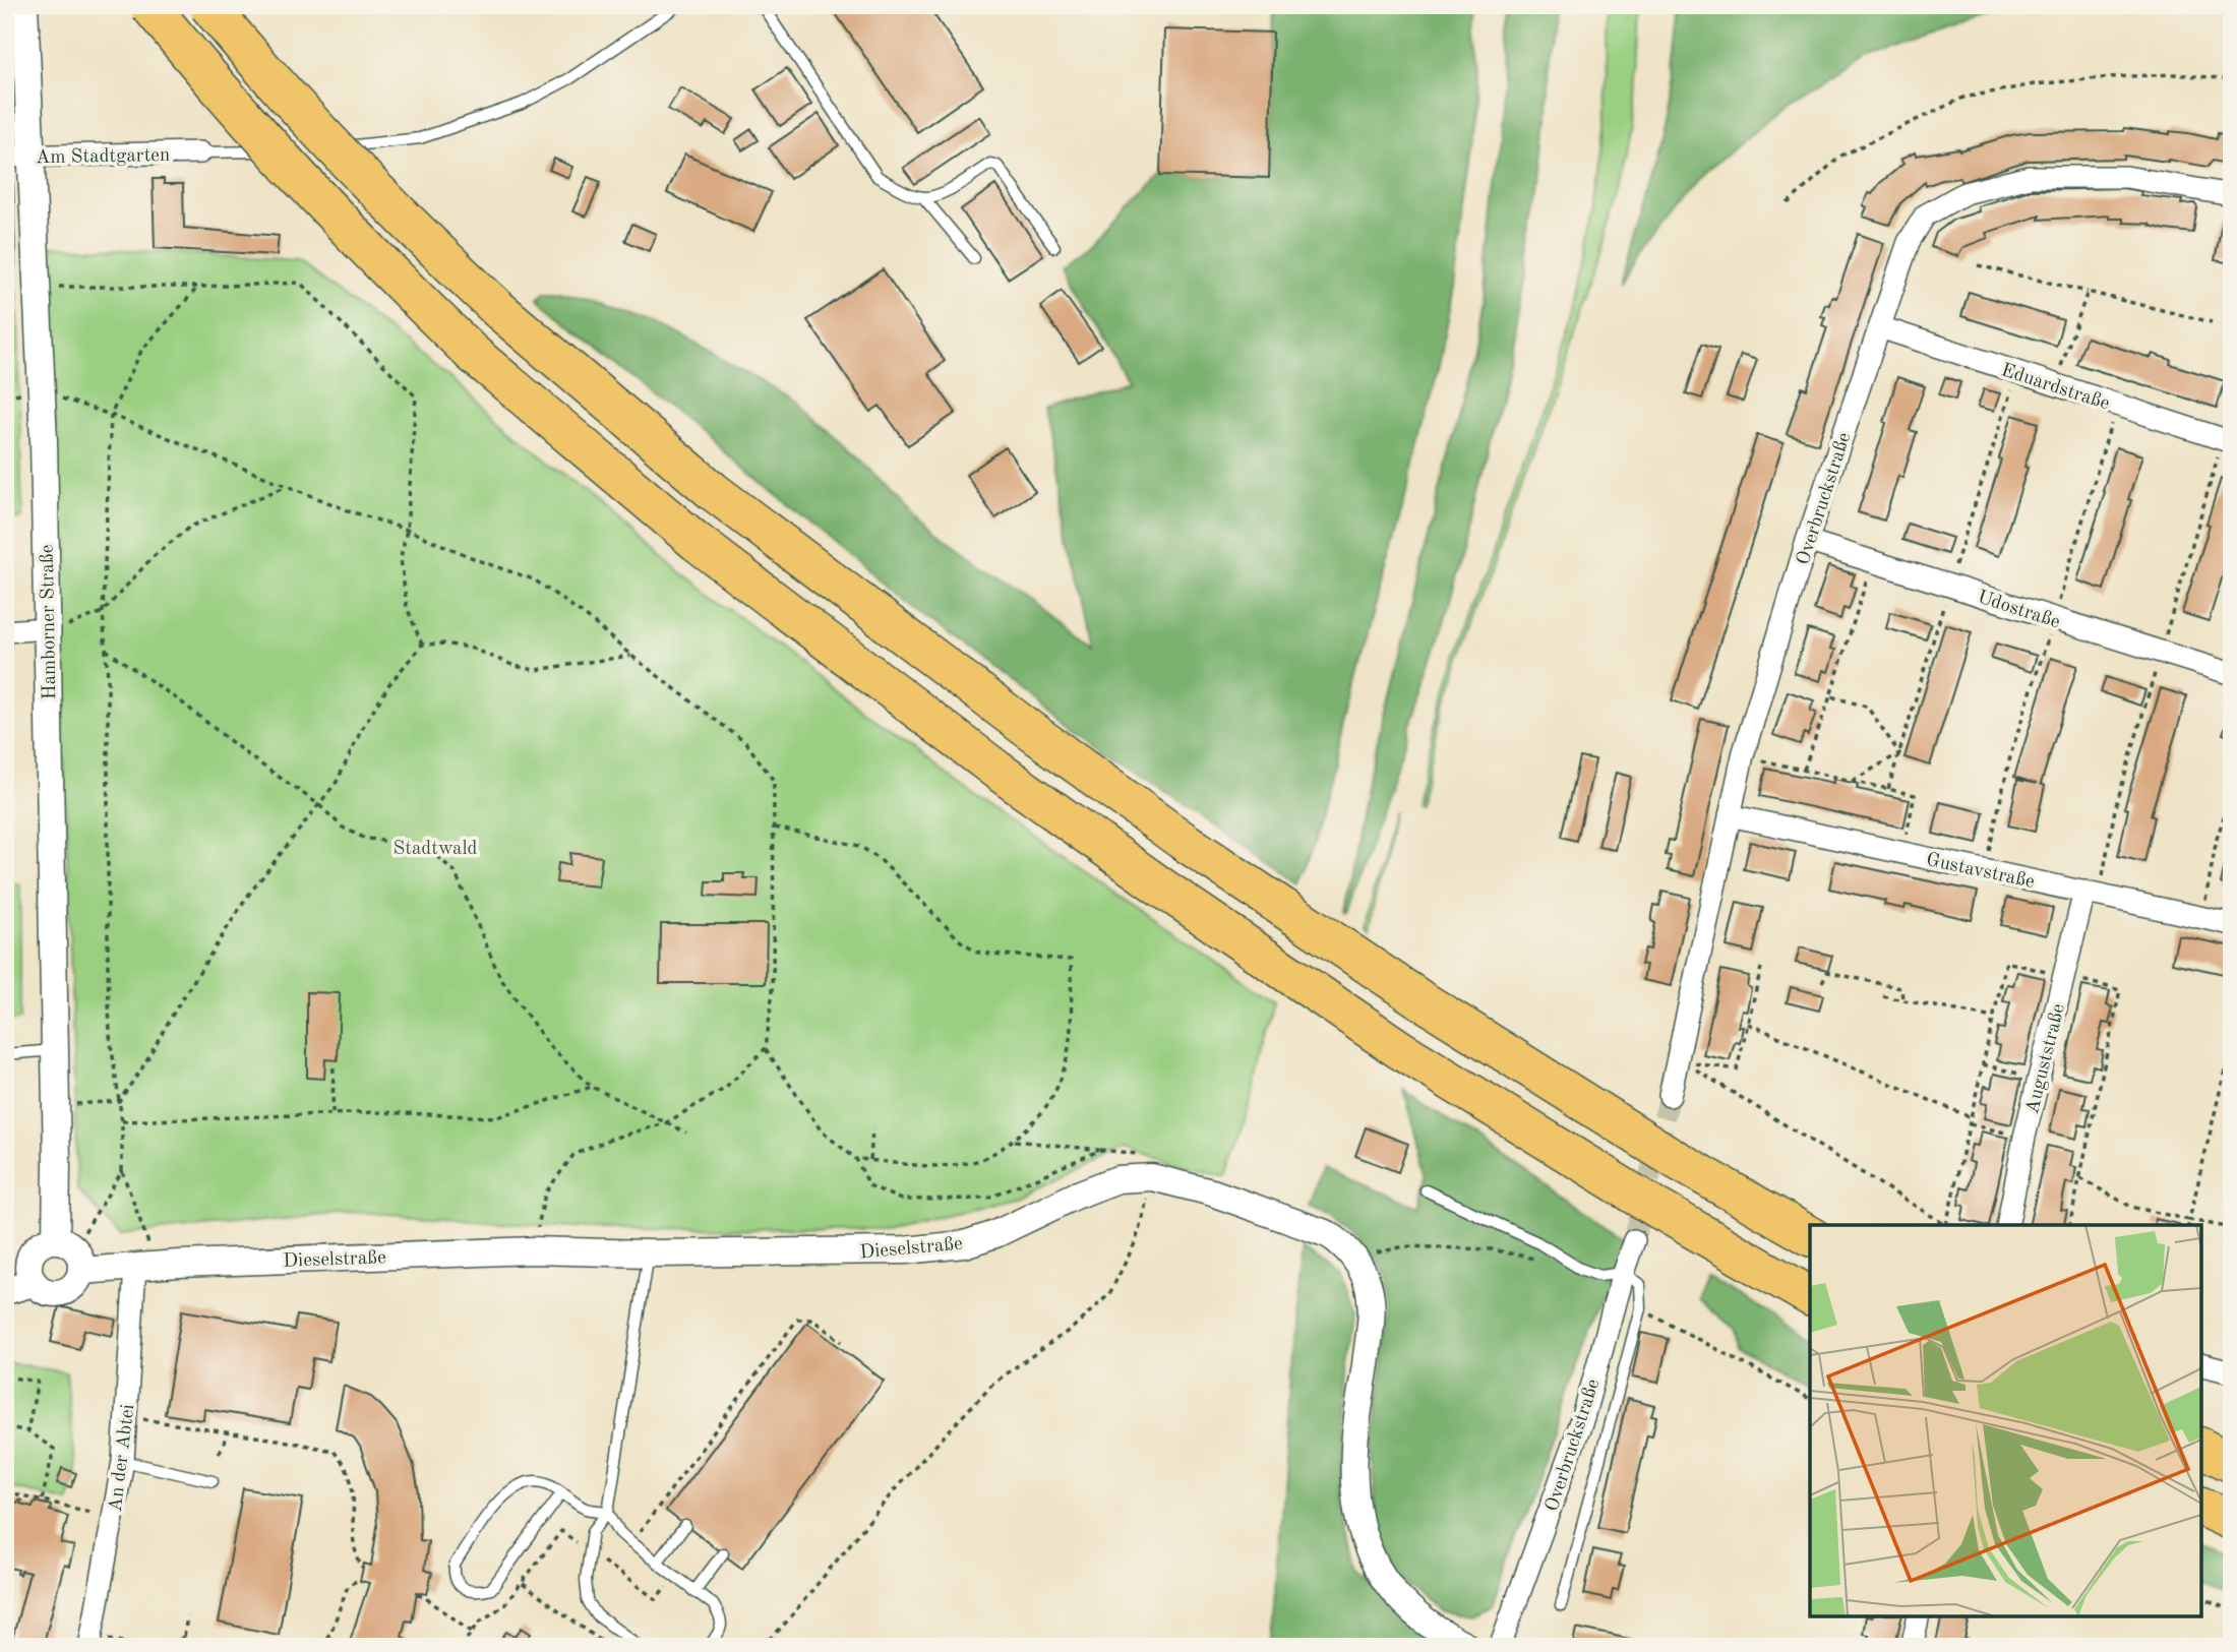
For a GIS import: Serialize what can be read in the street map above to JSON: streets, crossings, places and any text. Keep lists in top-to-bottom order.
{
  "streets": {
    "street": [
      "Am Stadtgarten",
      "Eduardstraße",
      "Overbruckstraße",
      "Udostraße",
      "Hamborner Straße",
      "Gustavstraße",
      "Auguststraße",
      "Dieselstraße",
      "An der Abtei"
    ]
  },
  "crossings": [
    ["Am Stadtgarten", "Hamborner Straße"],
    ["Eduardstraße", "Overbruckstraße"],
    ["Overbruckstraße", "Udostraße"],
    ["Overbruckstraße", "Gustavstraße"],
    ["Hamborner Straße", "Dieselstraße"],
    ["Gustavstraße", "Auguststraße"],
    ["Dieselstraße", "An der Abtei"]
  ],
  "parks": ["Stadtwald"]
}
